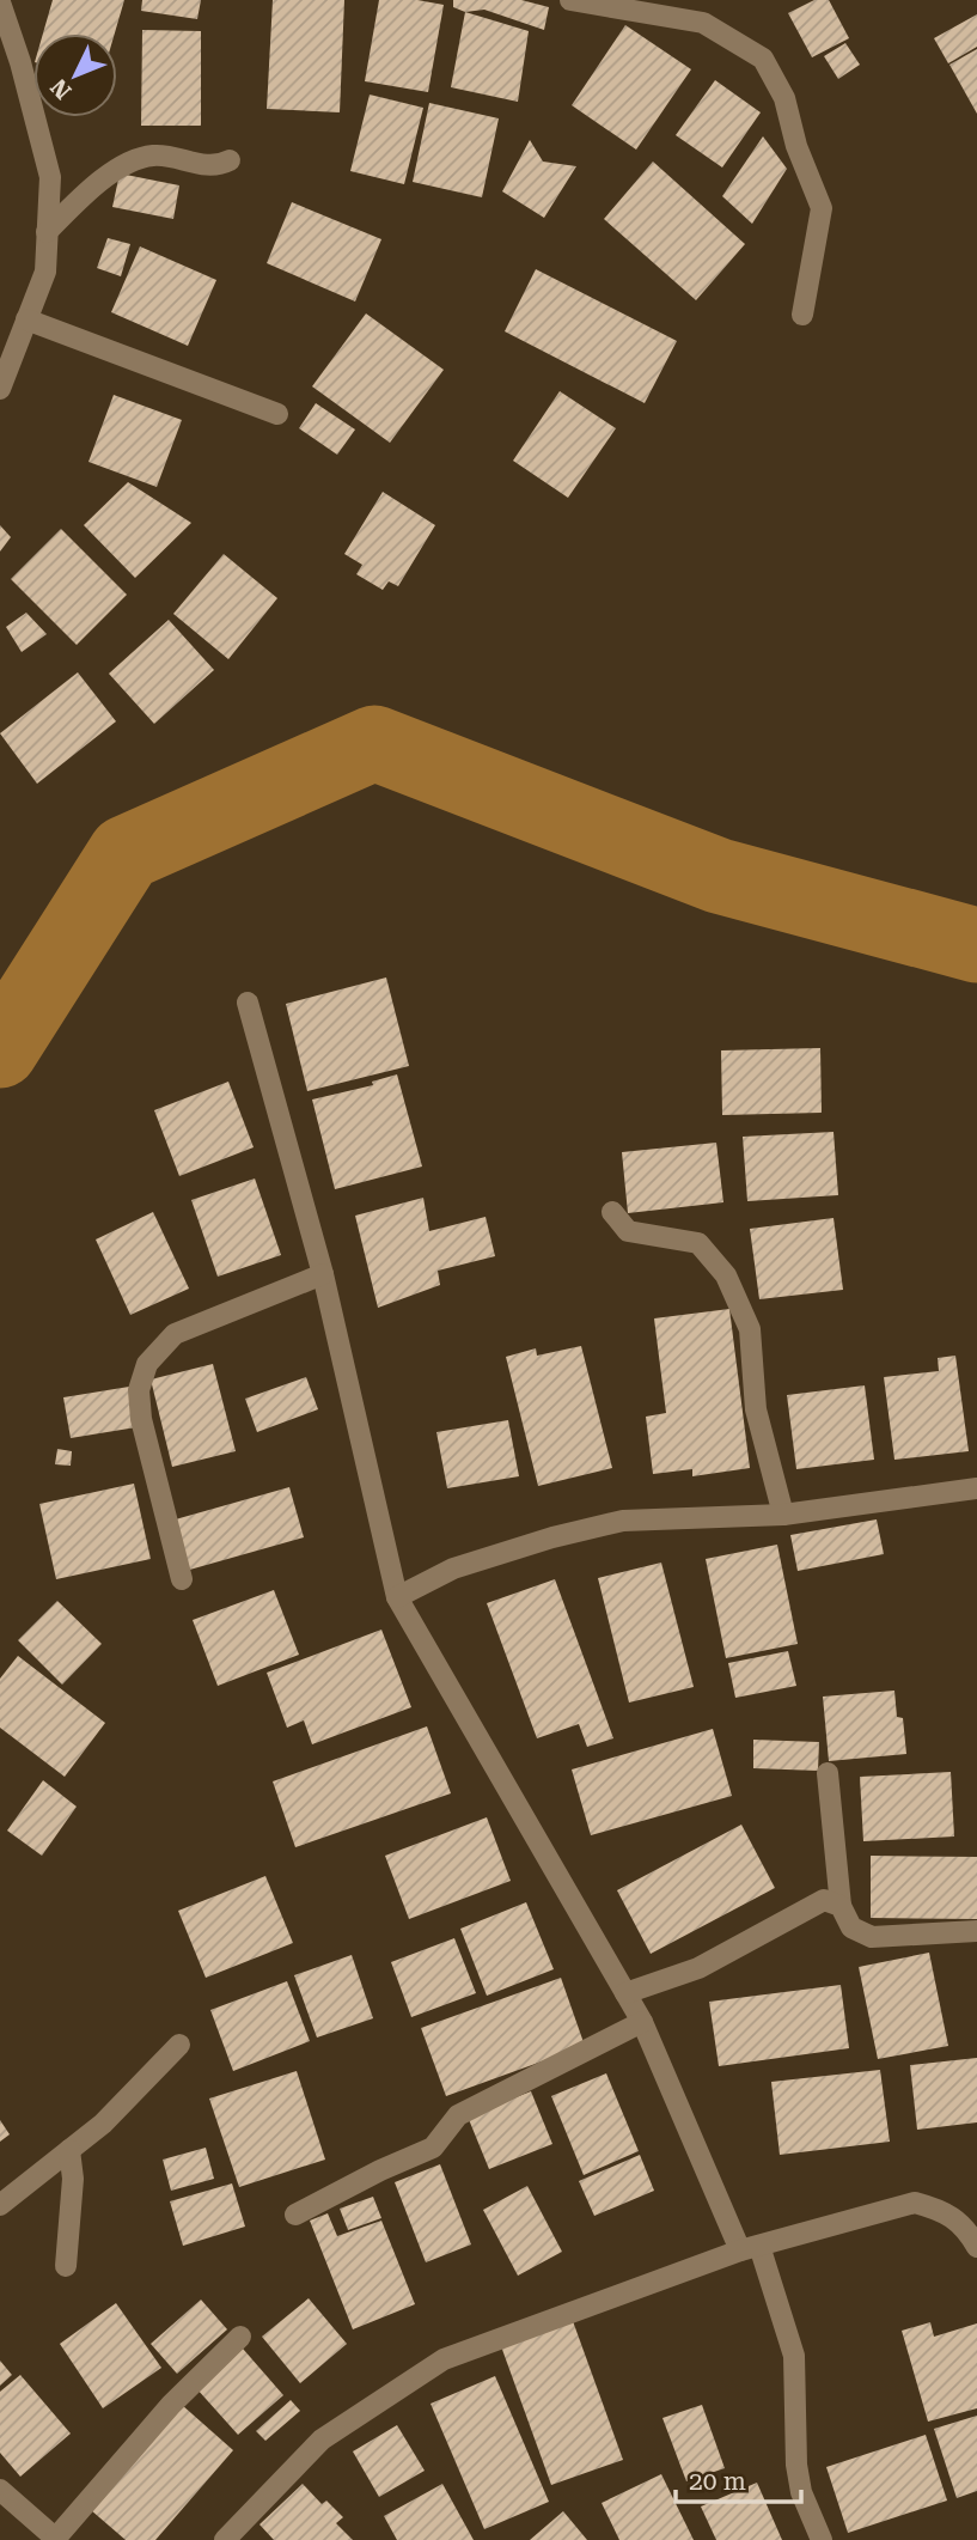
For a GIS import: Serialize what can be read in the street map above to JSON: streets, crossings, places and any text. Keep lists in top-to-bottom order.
{
  "scale_bar": "20 m",
  "north": "bottom left"
}
